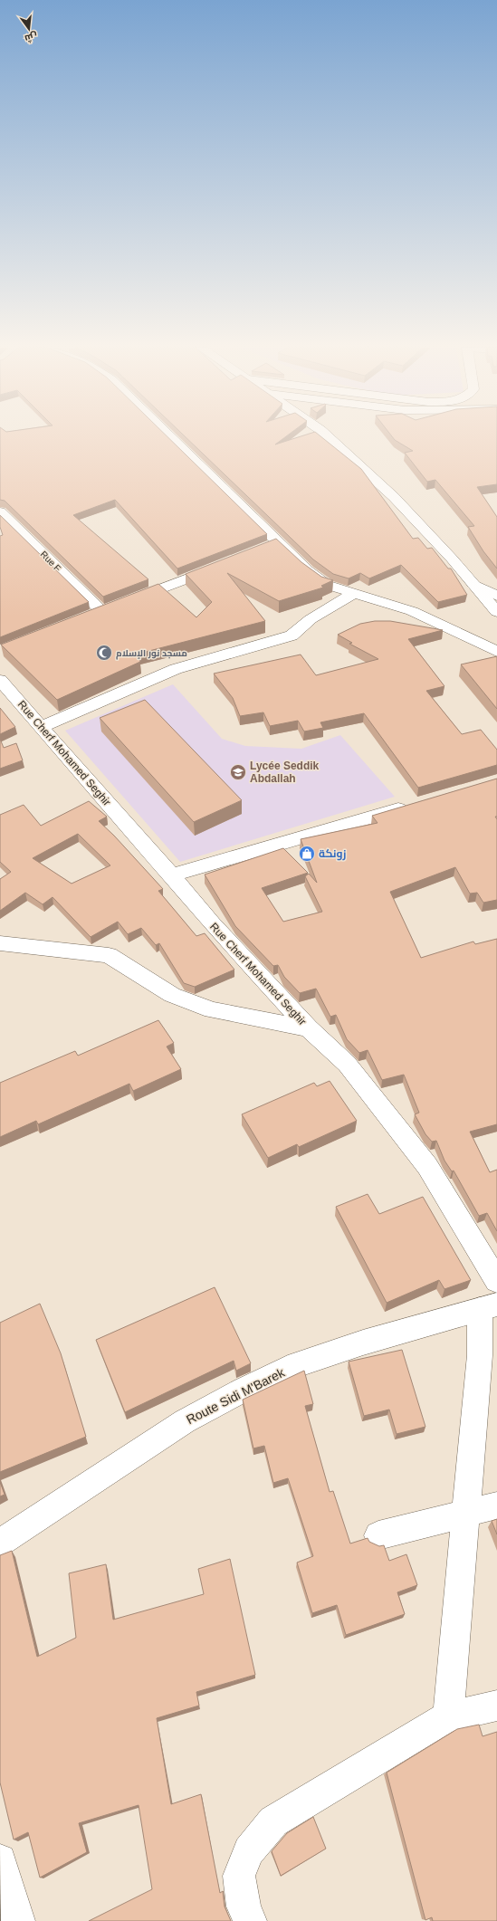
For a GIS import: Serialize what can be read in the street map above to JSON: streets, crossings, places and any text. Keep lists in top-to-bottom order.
{
  "streets": {
    "street": ["Rue F", "Rue Cherf Mohamed Seghir", "Route Sidi M'Barek"]
  },
  "places": {
    "mosque": ["مسجد نور الإسلام"],
    "school or university": ["Lycée Seddik Abdallah"],
    "shop": ["زونكة"]
  },
  "north": "bottom"
}
